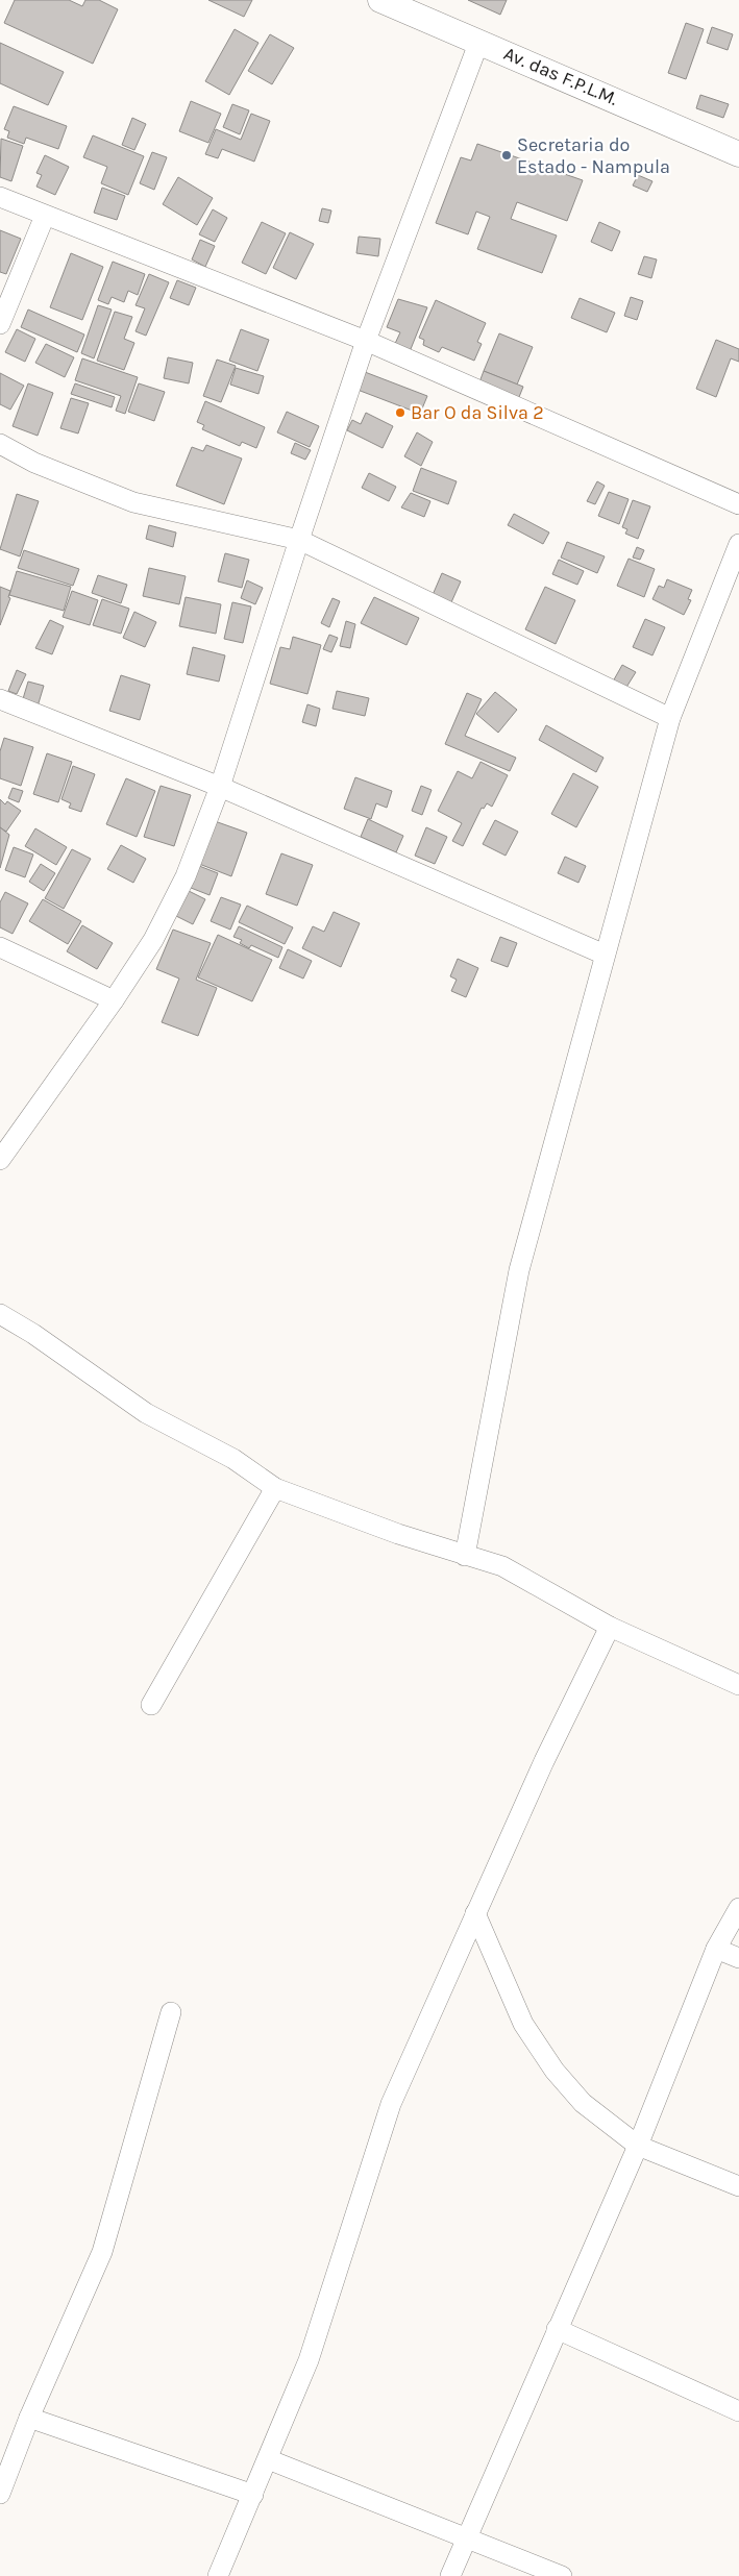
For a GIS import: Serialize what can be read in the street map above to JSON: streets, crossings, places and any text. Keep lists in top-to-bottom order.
{
  "streets": {
    "main road": ["Av. das F.P.L.M."]
  },
  "places": ["Secretaria do Estado - Nampula", "Bar O da Silva 2"]
}
